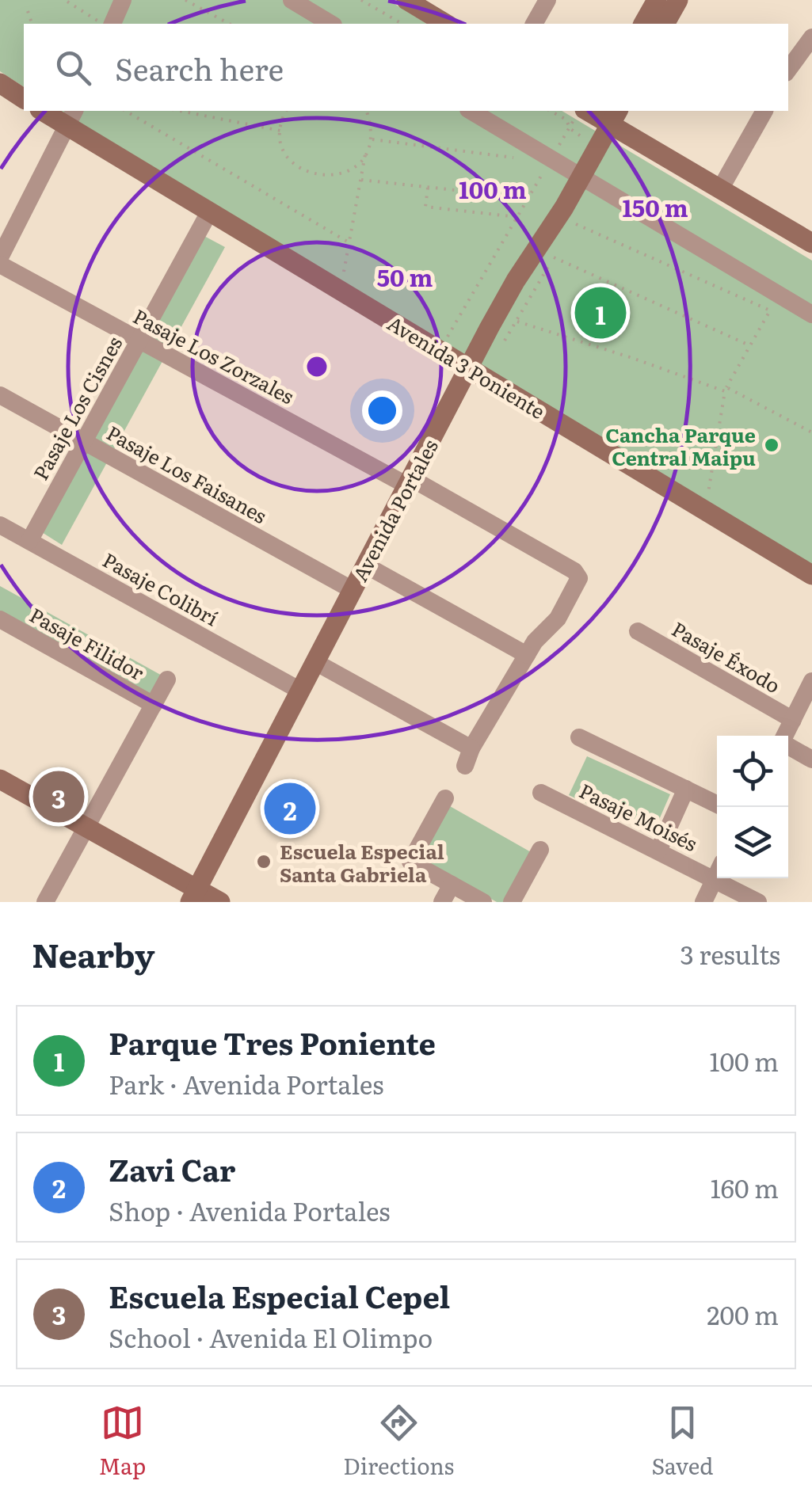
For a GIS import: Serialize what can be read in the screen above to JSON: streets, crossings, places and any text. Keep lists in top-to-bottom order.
{
  "streets": {
    "main road": ["Avenida 3 Poniente", "Avenida Portales"],
    "street": [
      "Pasaje Los Zorzales",
      "Pasaje Los Cisnes",
      "Pasaje Los Faisanes",
      "Pasaje Colibrí",
      "Pasaje Filidor",
      "Pasaje Éxodo",
      "Pasaje Moisés"
    ]
  },
  "crossings": [
    ["Pasaje Los Zorzales", "Pasaje Los Cisnes"],
    ["Pasaje Los Zorzales", "Avenida Portales"],
    ["Avenida 3 Poniente", "Pasaje Los Cisnes"],
    ["Avenida 3 Poniente", "Avenida Portales"],
    ["Pasaje Los Cisnes", "Pasaje Los Faisanes"],
    ["Pasaje Los Cisnes", "Pasaje Colibrí"],
    ["Pasaje Los Faisanes", "Avenida Portales"],
    ["Avenida Portales", "Pasaje Colibrí"]
  ],
  "places": ["Cancha Parque Central Maipu", "Escuela Especial Santa Gabriela"],
  "page": {
    "search": "Search here",
    "pins": ["1", "3", "2"],
    "heading": ["Nearby", "3 results"],
    "list": [
      {
        "mark": "1",
        "name": "Parque Tres Poniente",
        "note": "Park · Avenida Portales",
        "value": "100 m"
      },
      {
        "mark": "2",
        "name": "Zavi Car",
        "note": "Shop · Avenida Portales",
        "value": "160 m"
      },
      {
        "mark": "3",
        "name": "Escuela Especial Cepel",
        "note": "School · Avenida El Olimpo",
        "value": "200 m"
      }
    ],
    "nav": ["Map", "Directions", "Saved"]
  },
  "rings": ["100 m", "150 m", "50 m"]
}
